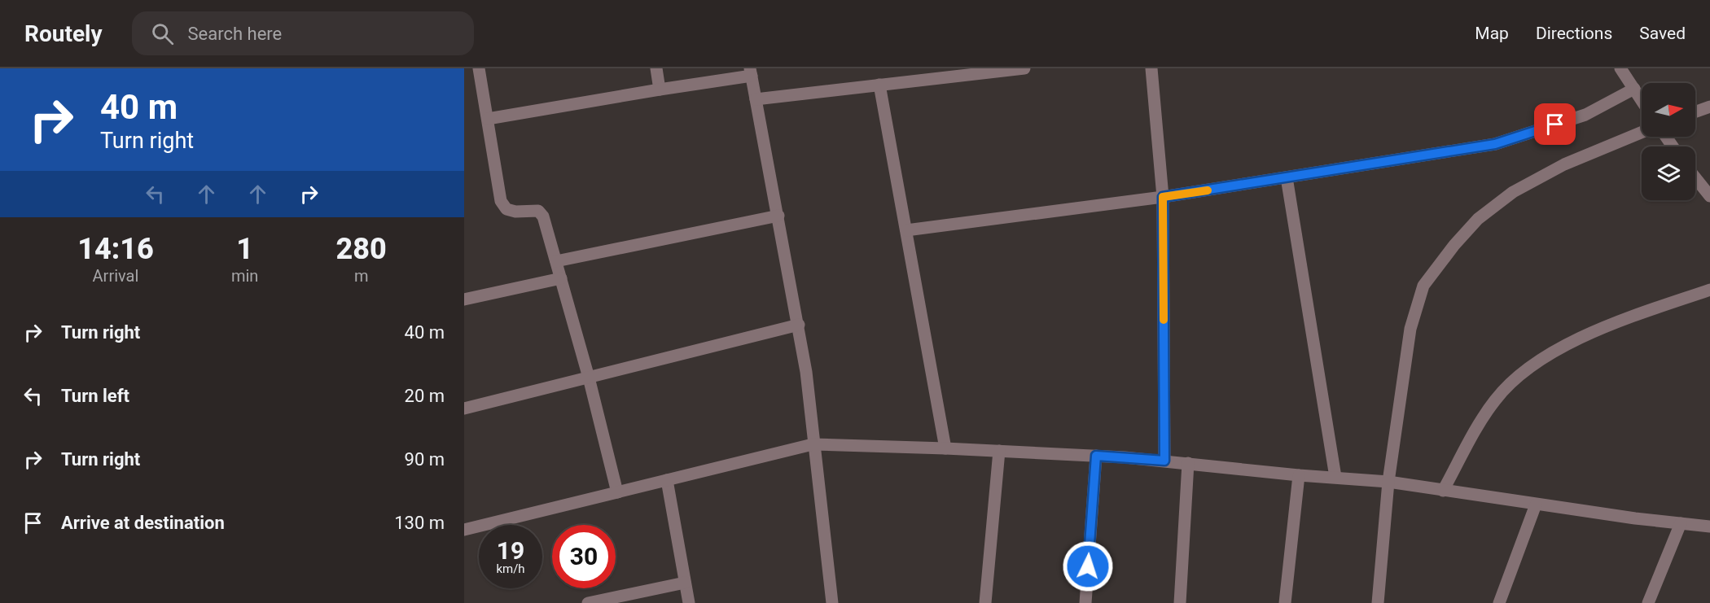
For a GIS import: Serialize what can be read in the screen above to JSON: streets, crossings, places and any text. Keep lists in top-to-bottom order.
{
  "north": "right",
  "page": {
    "header": "Routely",
    "search": "Search here",
    "nav": ["Map", "Directions", "Saved"],
    "turn": ["40 m", "Turn right"],
    "eta": [
      "14:16",
      "Arrival",
      "1",
      "min",
      "280",
      "m"
    ],
    "list": [
      {
        "name": "Turn right",
        "value": "40 m"
      },
      {
        "name": "Turn left",
        "value": "20 m"
      },
      {
        "name": "Turn right",
        "value": "90 m"
      },
      {
        "name": "Arrive at destination",
        "value": "130 m"
      }
    ],
    "speed": "19 km/h",
    "limit": "30"
  }
}
